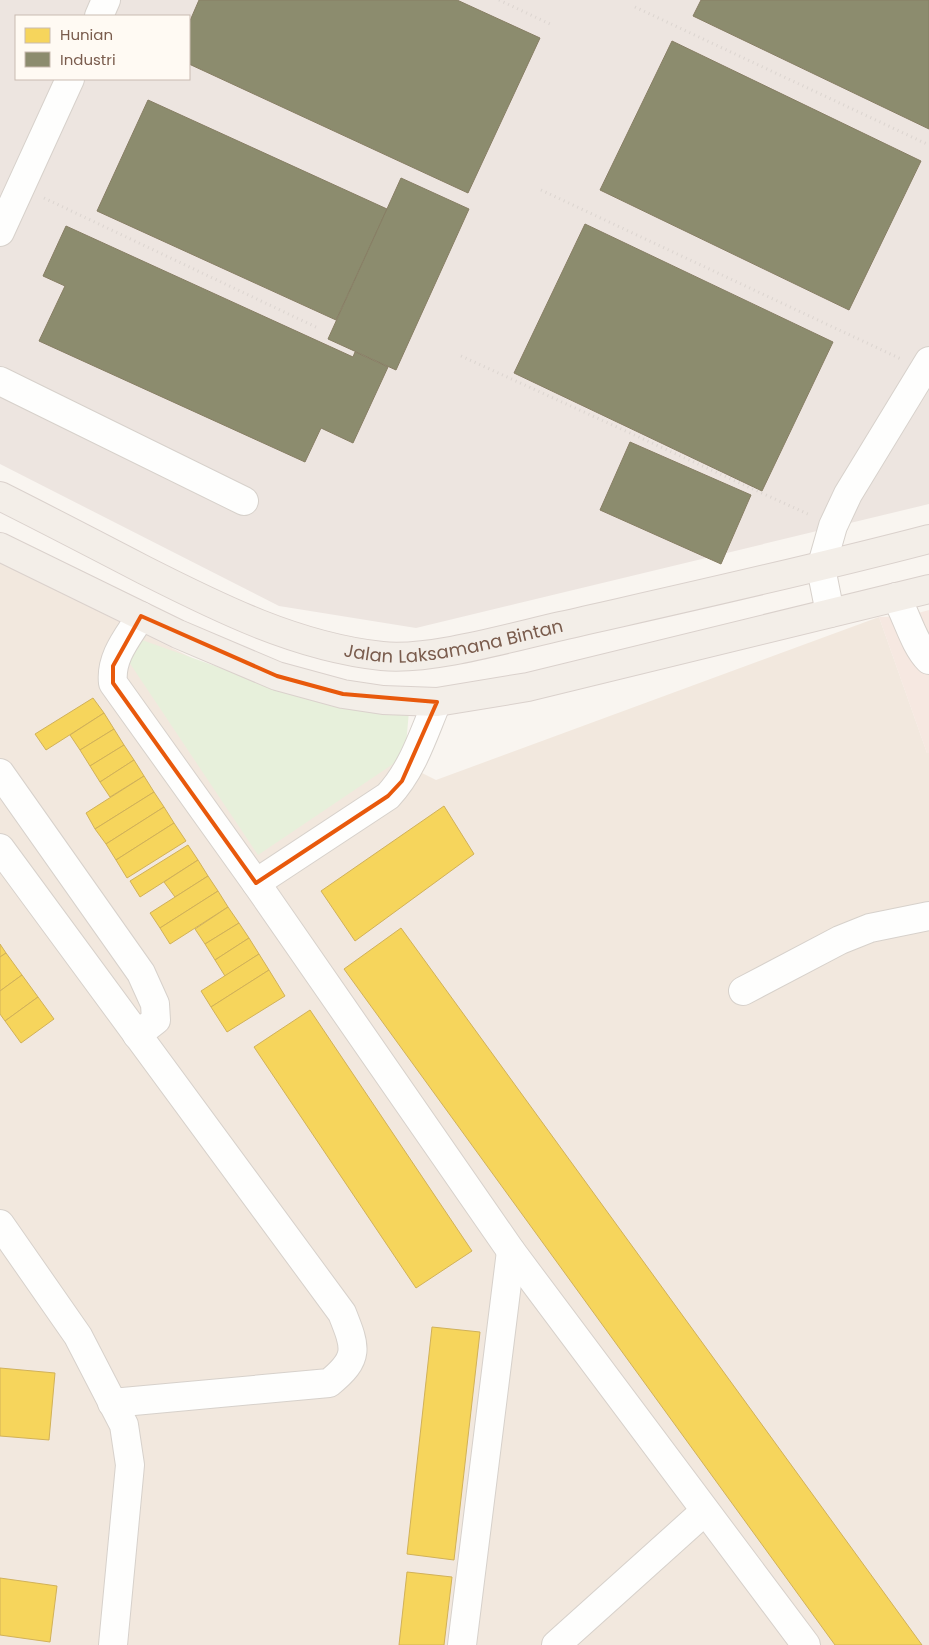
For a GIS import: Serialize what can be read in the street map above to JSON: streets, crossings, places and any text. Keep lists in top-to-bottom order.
{
  "streets": {
    "main road": ["Jalan Laksamana Bintan"]
  },
  "legend": ["Hunian", "Industri"]
}
